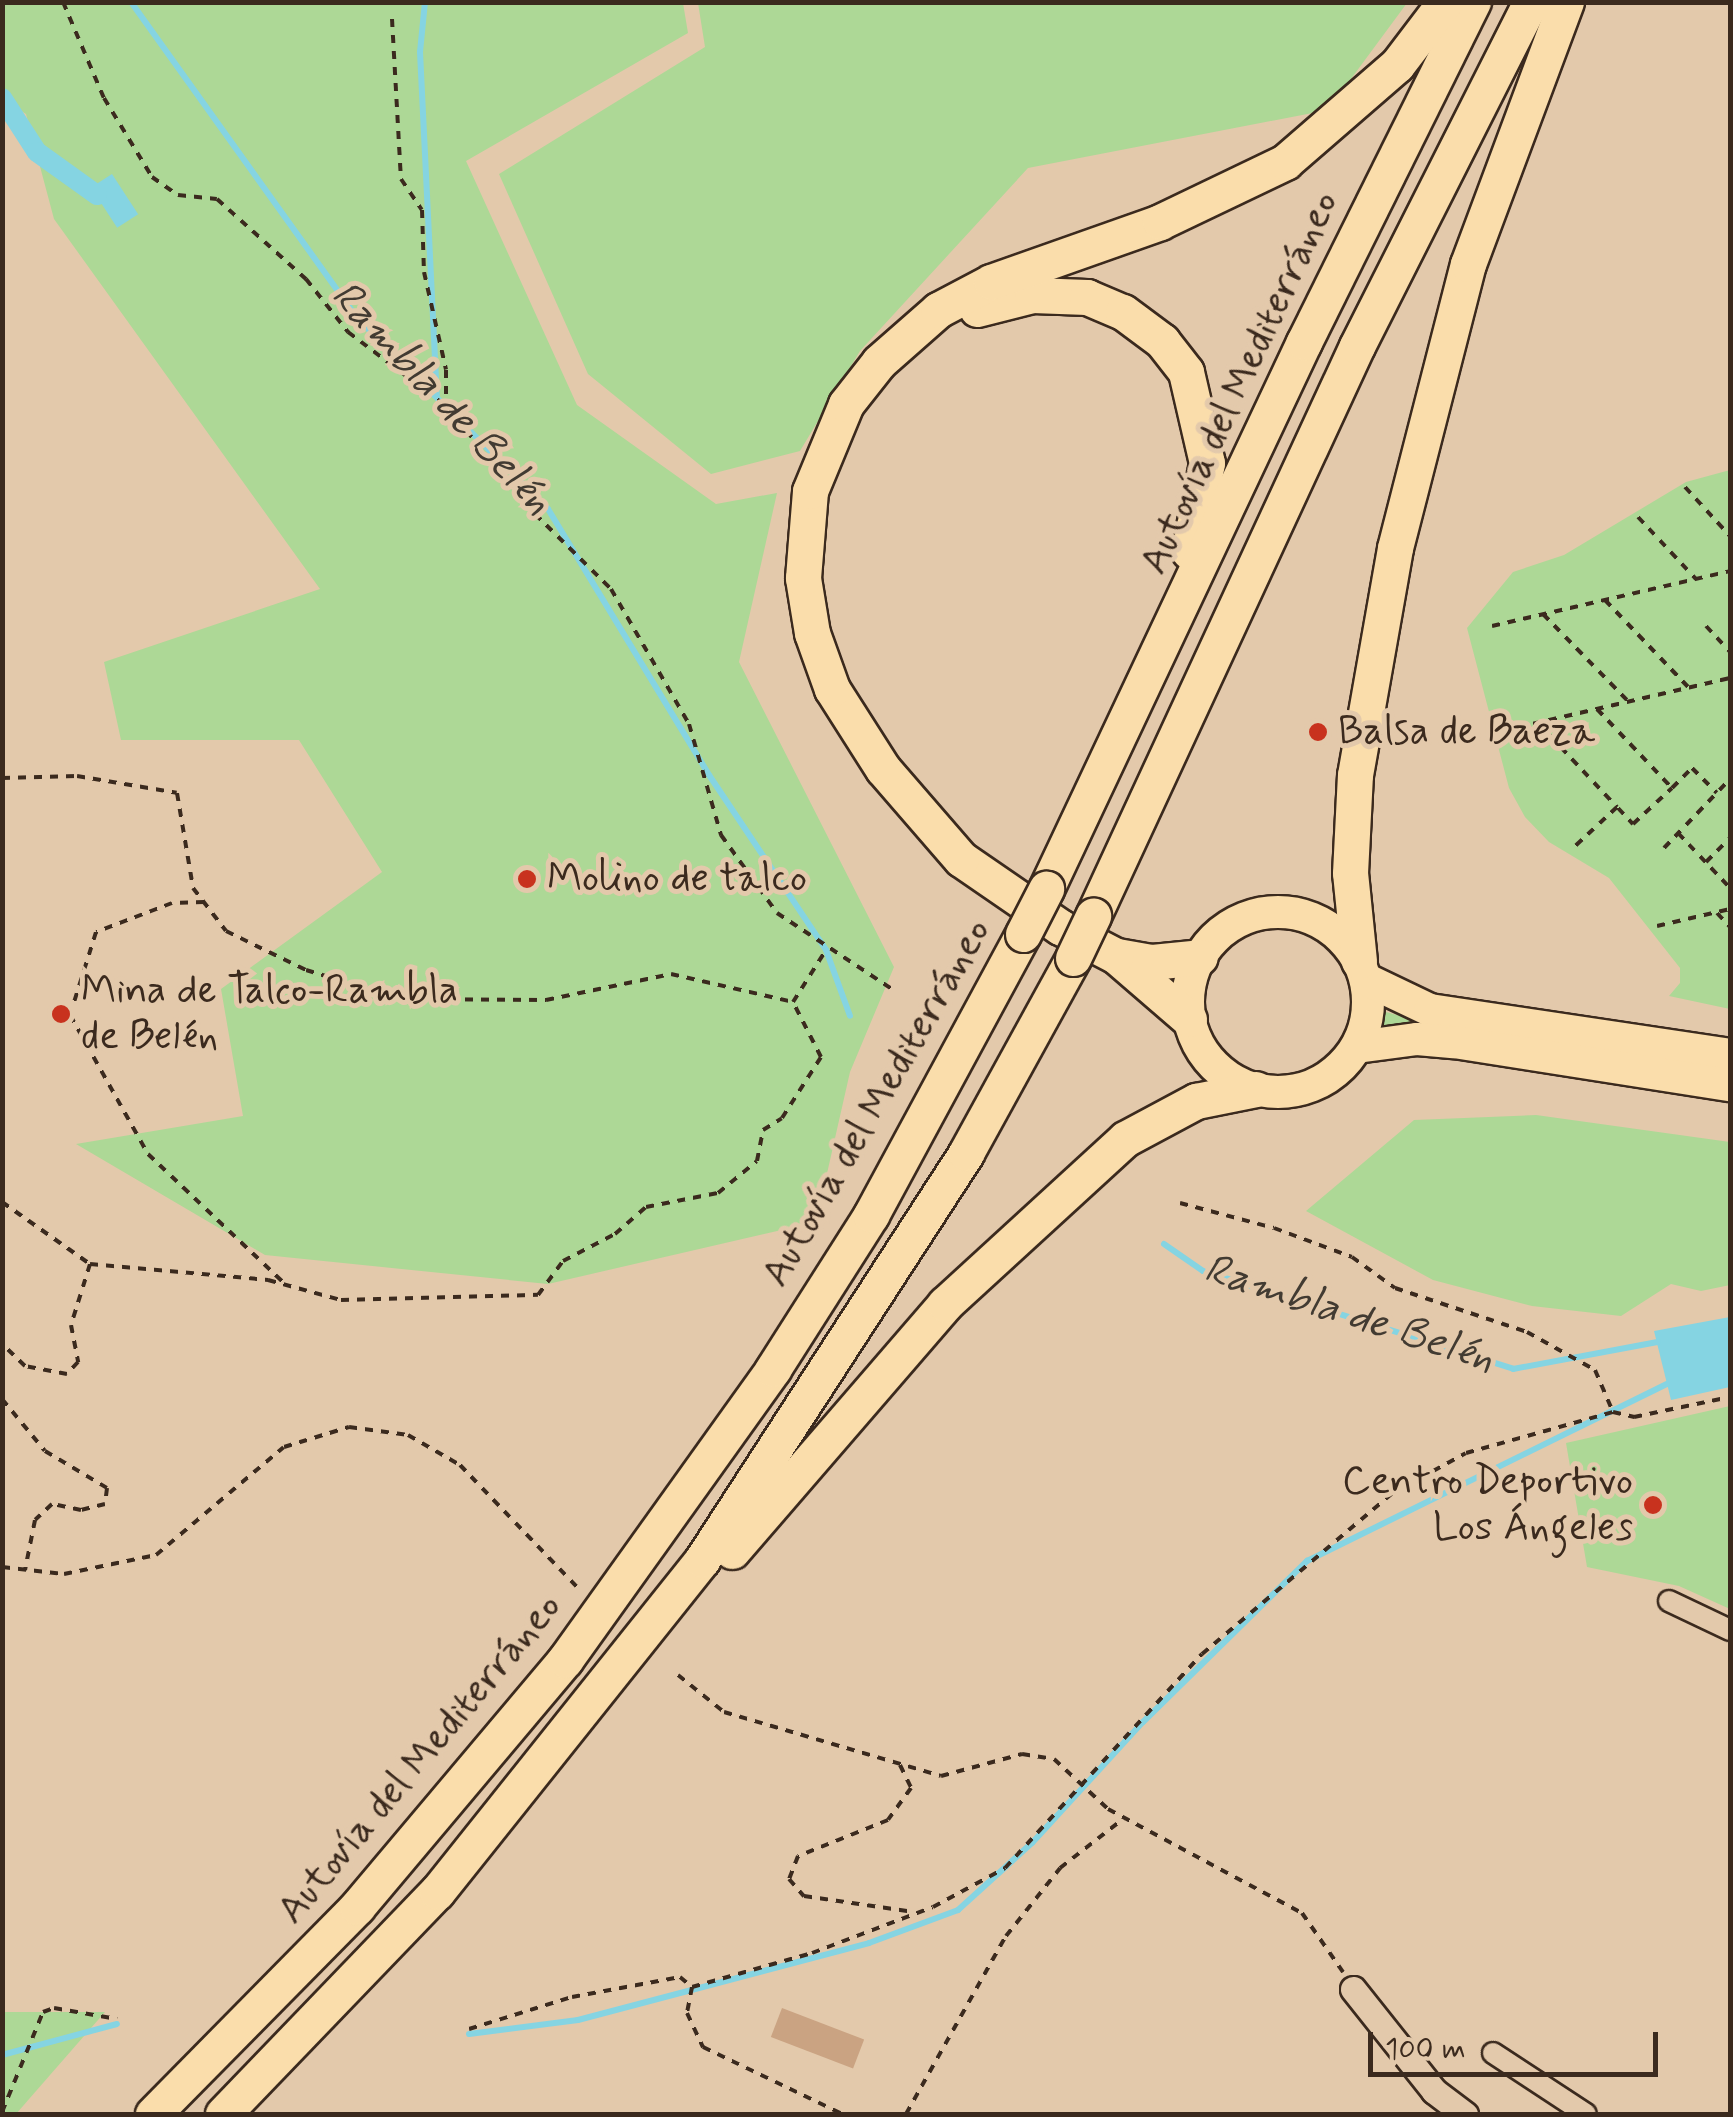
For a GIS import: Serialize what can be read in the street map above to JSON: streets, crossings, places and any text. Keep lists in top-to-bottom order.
{
  "streets": {
    "highway": ["Autovía del Mediterráneo"]
  },
  "water": ["Rambla de Belén"],
  "places": [
    "Balsa de Baeza",
    "Molino de talco",
    "Mina de Talco-Rambla de Belén",
    "Centro Deportivo Los Ángeles"
  ],
  "scale_bar": "100 m"
}
